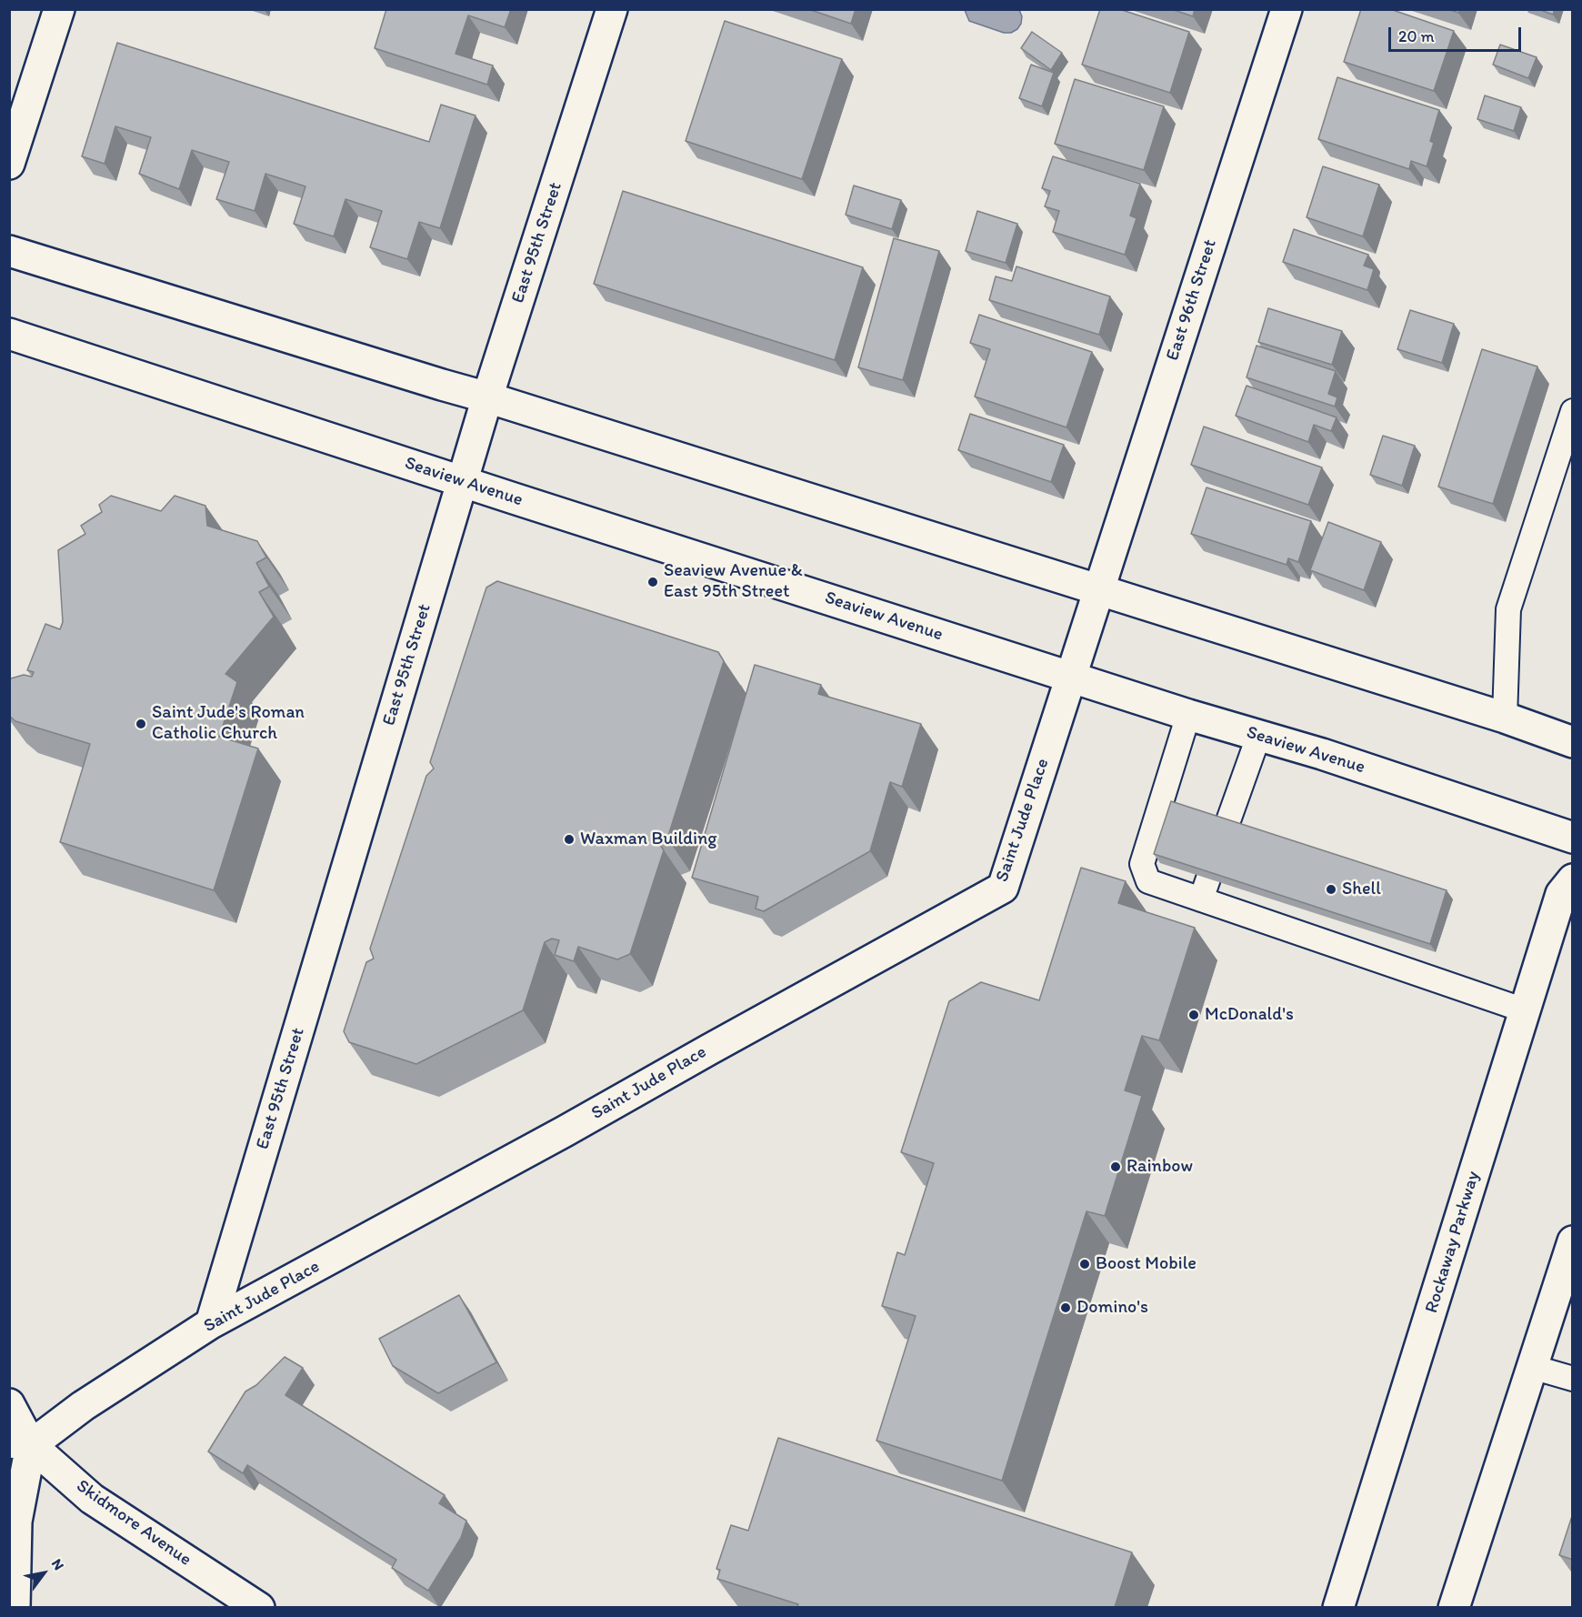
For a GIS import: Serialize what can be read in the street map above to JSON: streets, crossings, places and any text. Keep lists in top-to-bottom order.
{
  "streets": {
    "street": [
      "East 95th Street",
      "East 96th Street",
      "Seaview Avenue",
      "Saint Jude Place",
      "Rockaway Parkway",
      "Skidmore Avenue"
    ]
  },
  "crossings": [
    ["East 95th Street", "Seaview Avenue"],
    ["East 95th Street", "Saint Jude Place"],
    ["East 96th Street", "Saint Jude Place"],
    ["Seaview Avenue", "Saint Jude Place"],
    ["Saint Jude Place", "Skidmore Avenue"]
  ],
  "places": [
    "Seaview Avenue & East 95th Street",
    "Saint Jude's Roman Catholic Church",
    "Waxman Building",
    "Shell",
    "McDonald's",
    "Rainbow",
    "Boost Mobile",
    "Domino's"
  ],
  "scale_bar": "20 m",
  "north": "top right"
}
